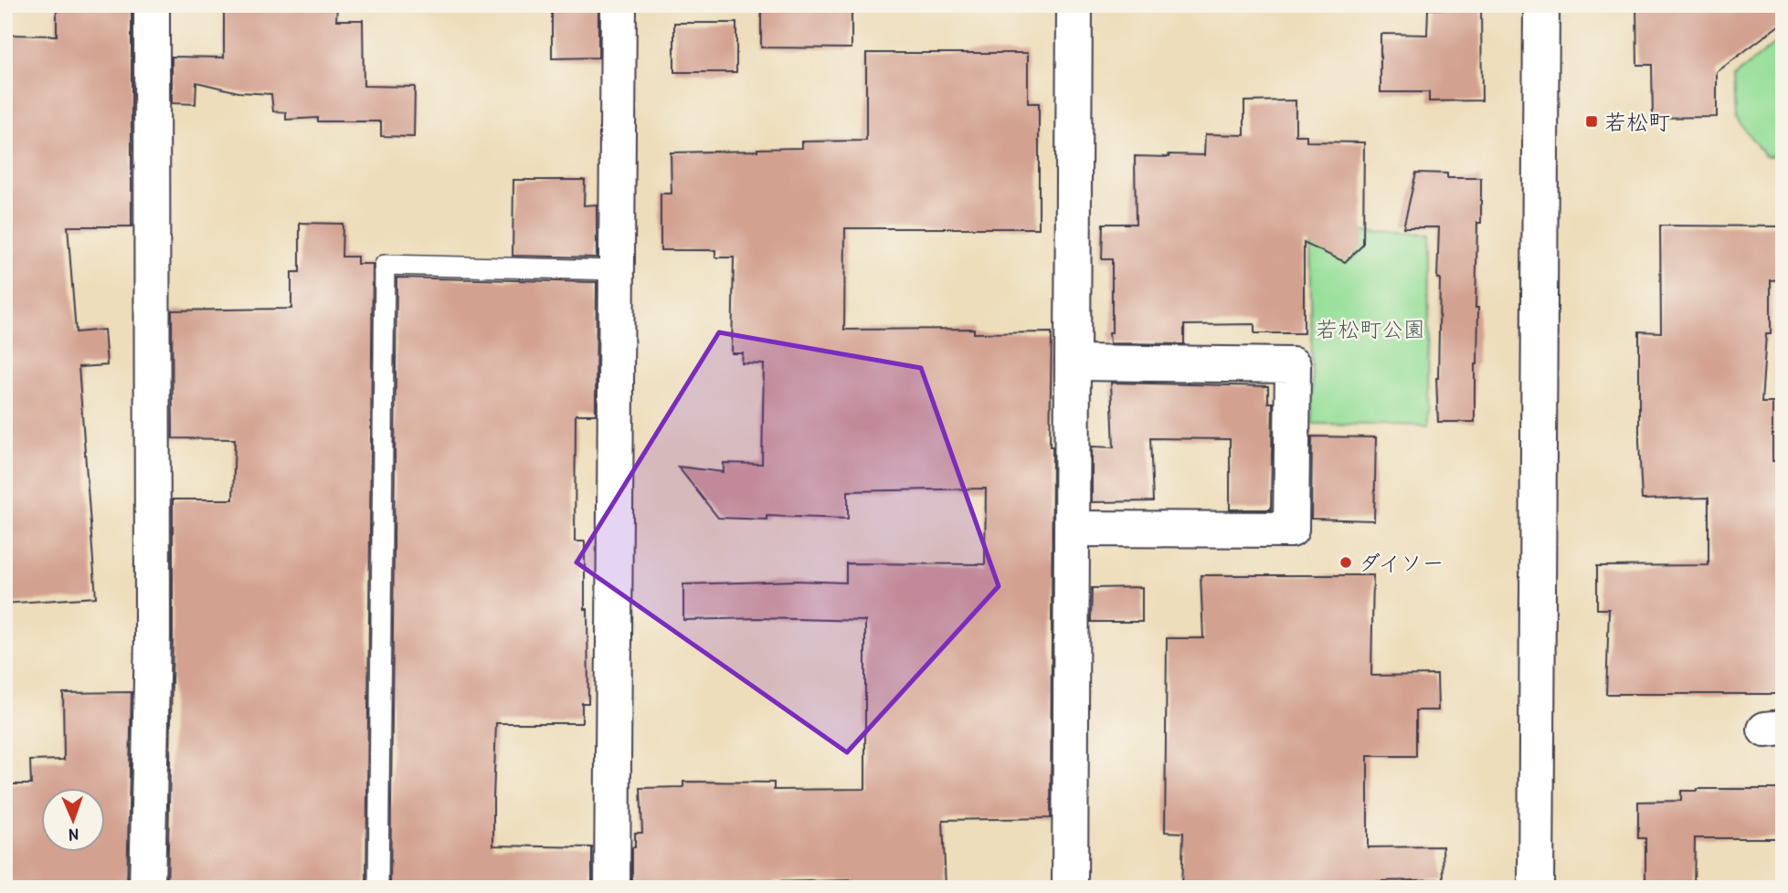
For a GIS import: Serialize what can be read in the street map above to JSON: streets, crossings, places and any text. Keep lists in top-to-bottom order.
{
  "parks": ["若松町公園"],
  "places": {
    "transit": ["若松町"],
    "other": ["ダイソー"]
  },
  "north": "bottom"
}
